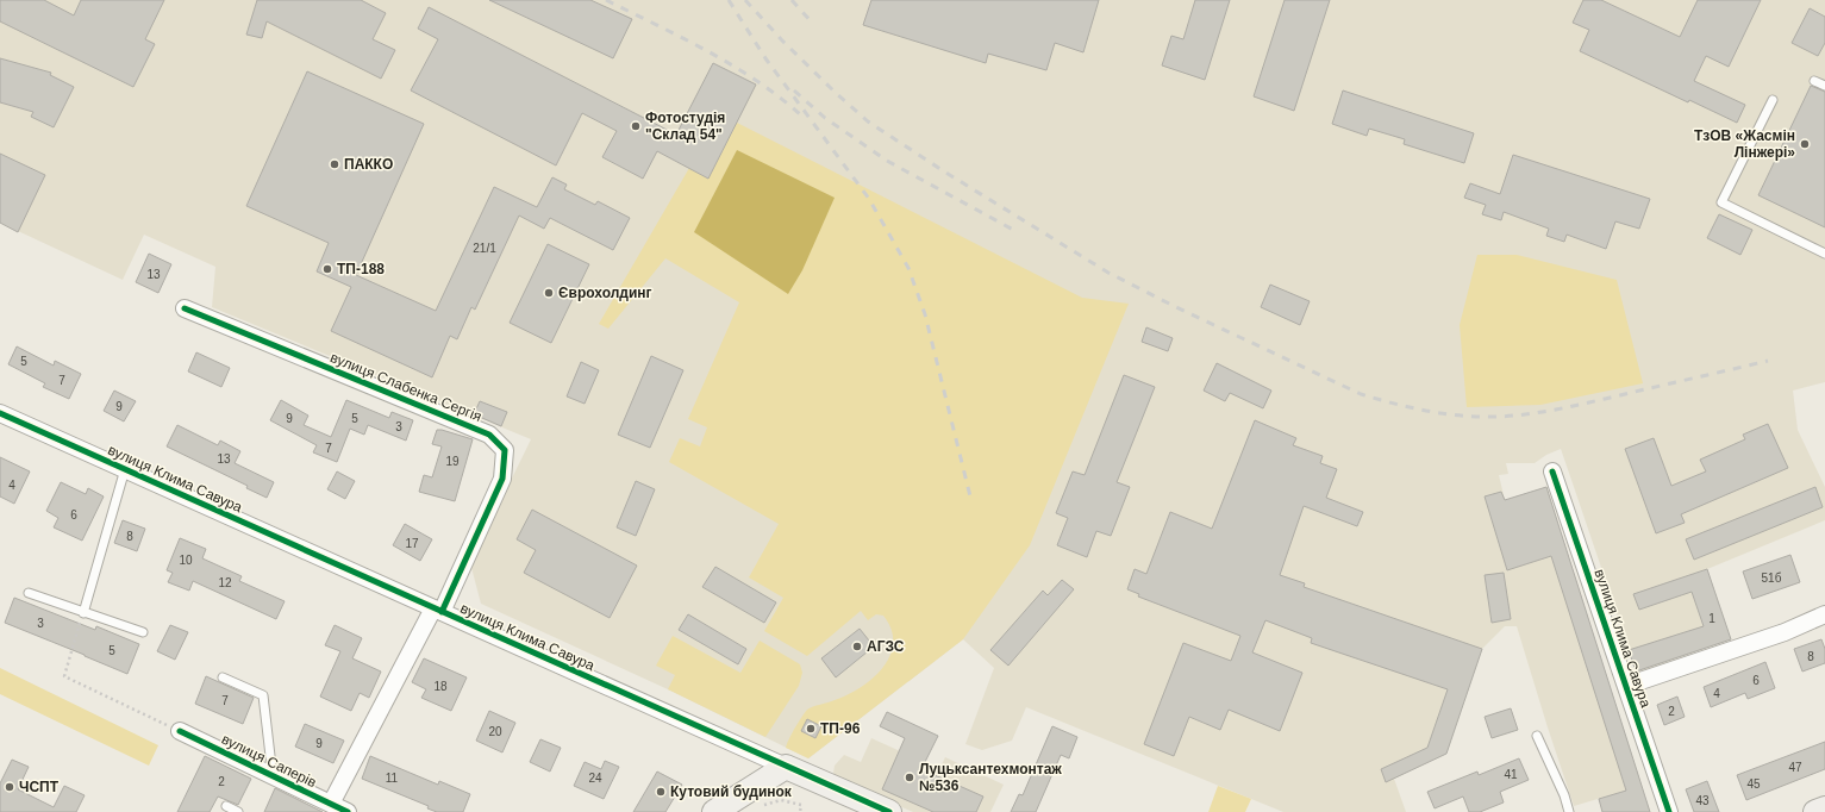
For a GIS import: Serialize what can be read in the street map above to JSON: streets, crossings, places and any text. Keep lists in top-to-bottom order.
{
  "streets": {
    "street": ["вулиця Слабенка Сергія", "вулиця Клима Савура", "вулиця Саперів"]
  },
  "crossings": [
    ["вулиця Слабенка Сергія", "вулиця Клима Савура"]
  ],
  "places": [
    "Фотостудія \"Склад 54\"",
    "ТзОВ «Жасмін Лінжері»",
    "ПАККО",
    "ТП-188",
    "Єврохолдинг",
    "АГЗС",
    "ТП-96",
    "Луцьксантехмонтаж №536",
    "ЧСПТ",
    "Кутовий будинок"
  ],
  "house_numbers": [
    "21/1",
    "13",
    "5",
    "7",
    "9",
    "9",
    "5",
    "3",
    "7",
    "13",
    "19",
    "4",
    "6",
    "8",
    "17",
    "10",
    "51б",
    "12",
    "1",
    "3",
    "5",
    "8",
    "6",
    "18",
    "4",
    "7",
    "2",
    "20",
    "9",
    "47",
    "41",
    "11",
    "24",
    "2",
    "45",
    "43"
  ]
}
